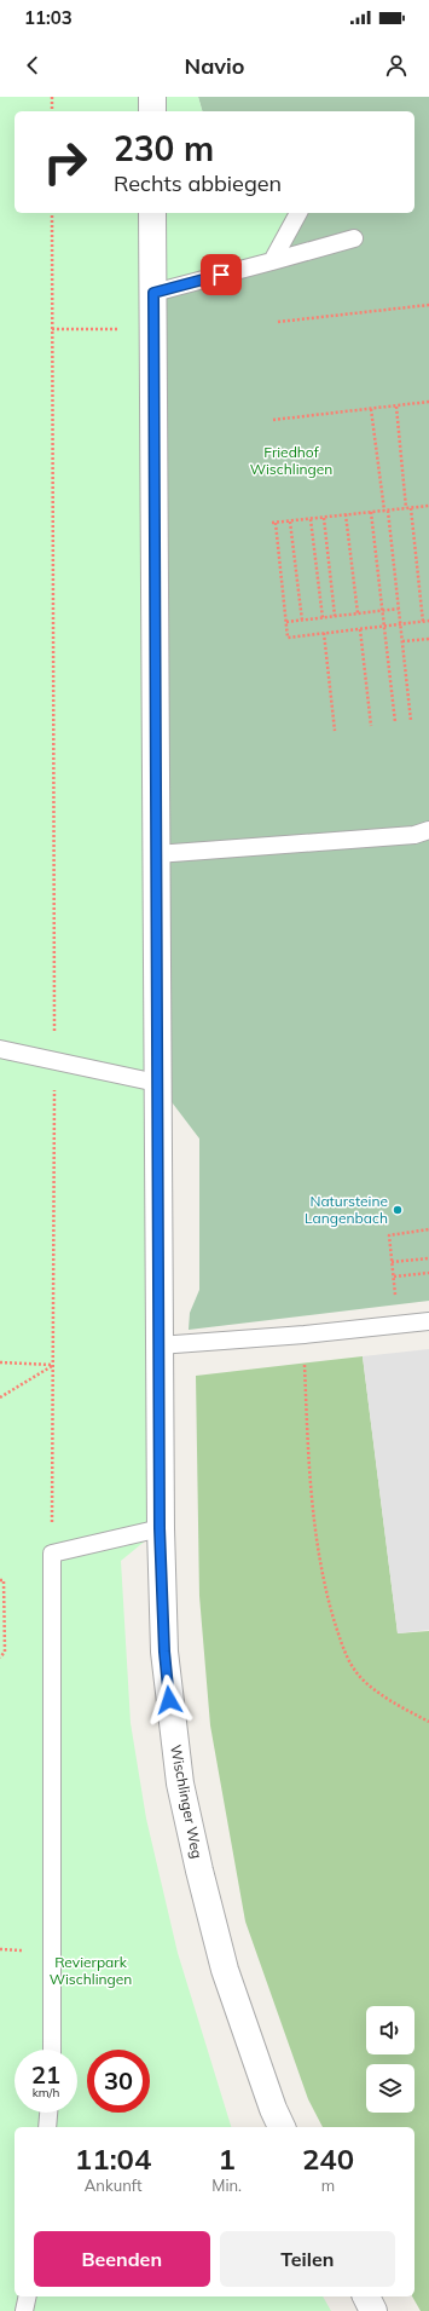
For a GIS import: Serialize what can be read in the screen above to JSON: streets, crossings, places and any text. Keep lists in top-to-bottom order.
{
  "streets": {
    "street": ["Wischlinger Weg"]
  },
  "parks": ["Friedhof Wischlingen", "Revierpark Wischlingen"],
  "places": ["Natursteine Langenbach"],
  "page": {
    "status": "11:03",
    "header": "Navio",
    "turn": ["230 m", "Rechts abbiegen"],
    "speed": "21 km/h",
    "limit": "30",
    "eta": [
      "11:04",
      "Ankunft",
      "1",
      "Min.",
      "240",
      "m"
    ],
    "buttons": ["Beenden", "Teilen"]
  }
}
